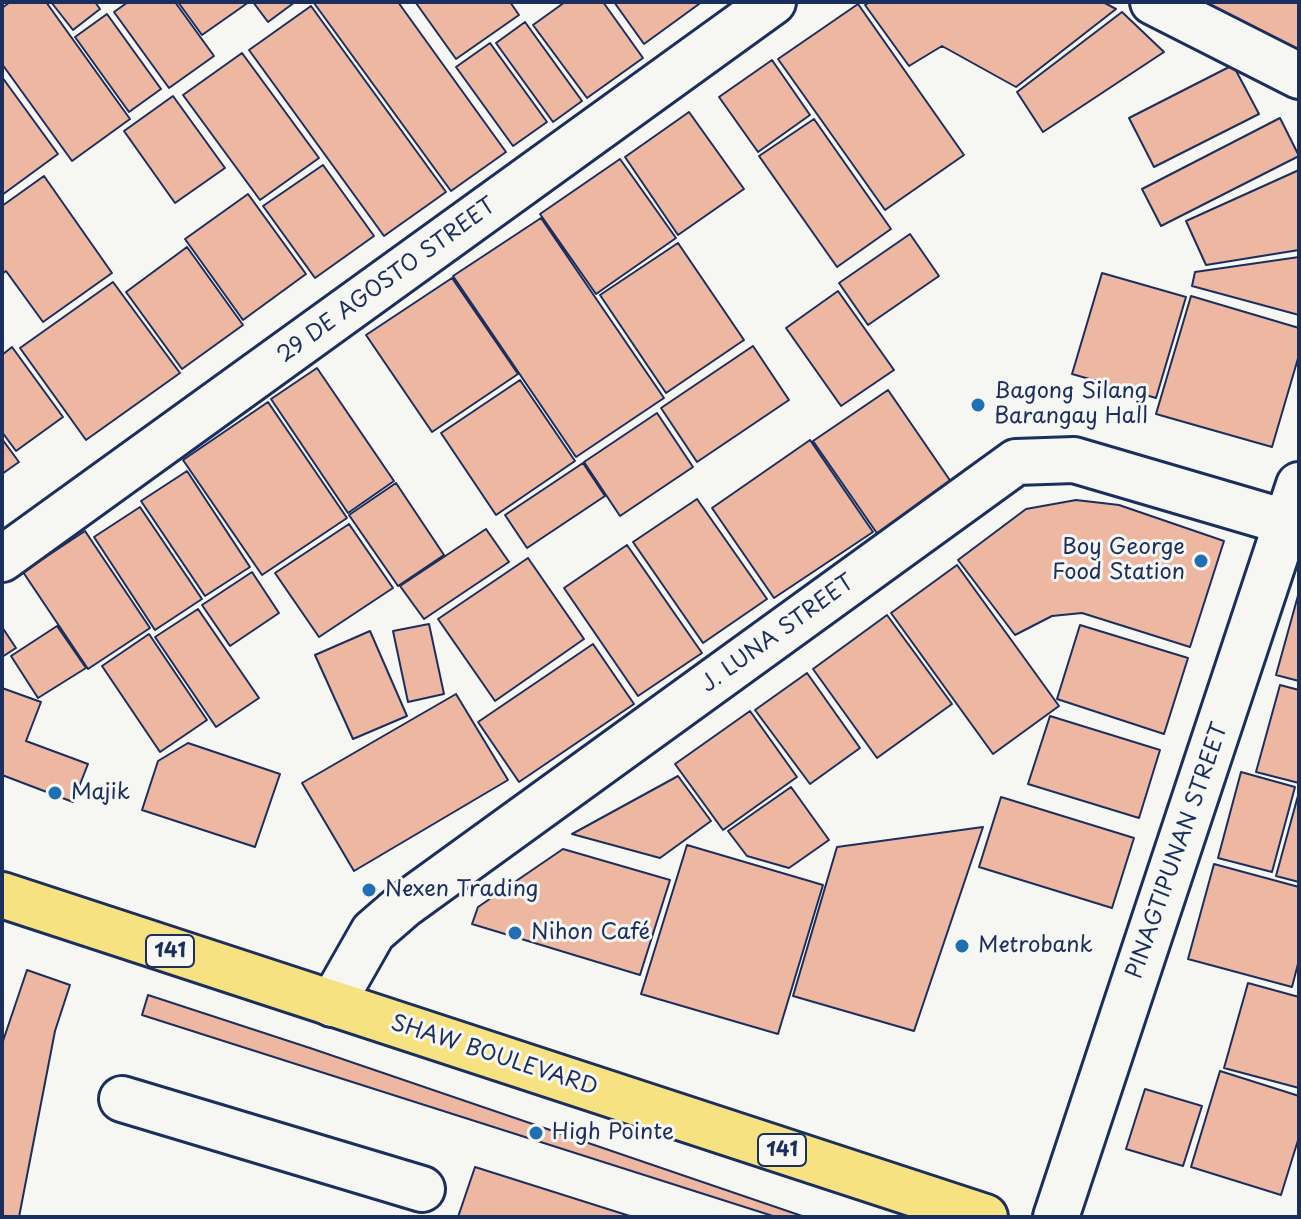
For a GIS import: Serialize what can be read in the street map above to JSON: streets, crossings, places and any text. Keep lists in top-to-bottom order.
{
  "streets": {
    "main road": ["141", "SHAW BOULEVARD"],
    "street": ["29 DE AGOSTO STREET", "J. LUNA STREET", "PINAGTIPUNAN STREET"]
  },
  "crossings": [
    ["J. LUNA STREET", "PINAGTIPUNAN STREET"],
    ["J. LUNA STREET", "SHAW BOULEVARD"]
  ],
  "places": [
    "Bagong Silang Barangay Hall",
    "Boy George Food Station",
    "Majik",
    "Nexen Trading",
    "Nihon Café",
    "Metrobank",
    "High Pointe"
  ]
}
